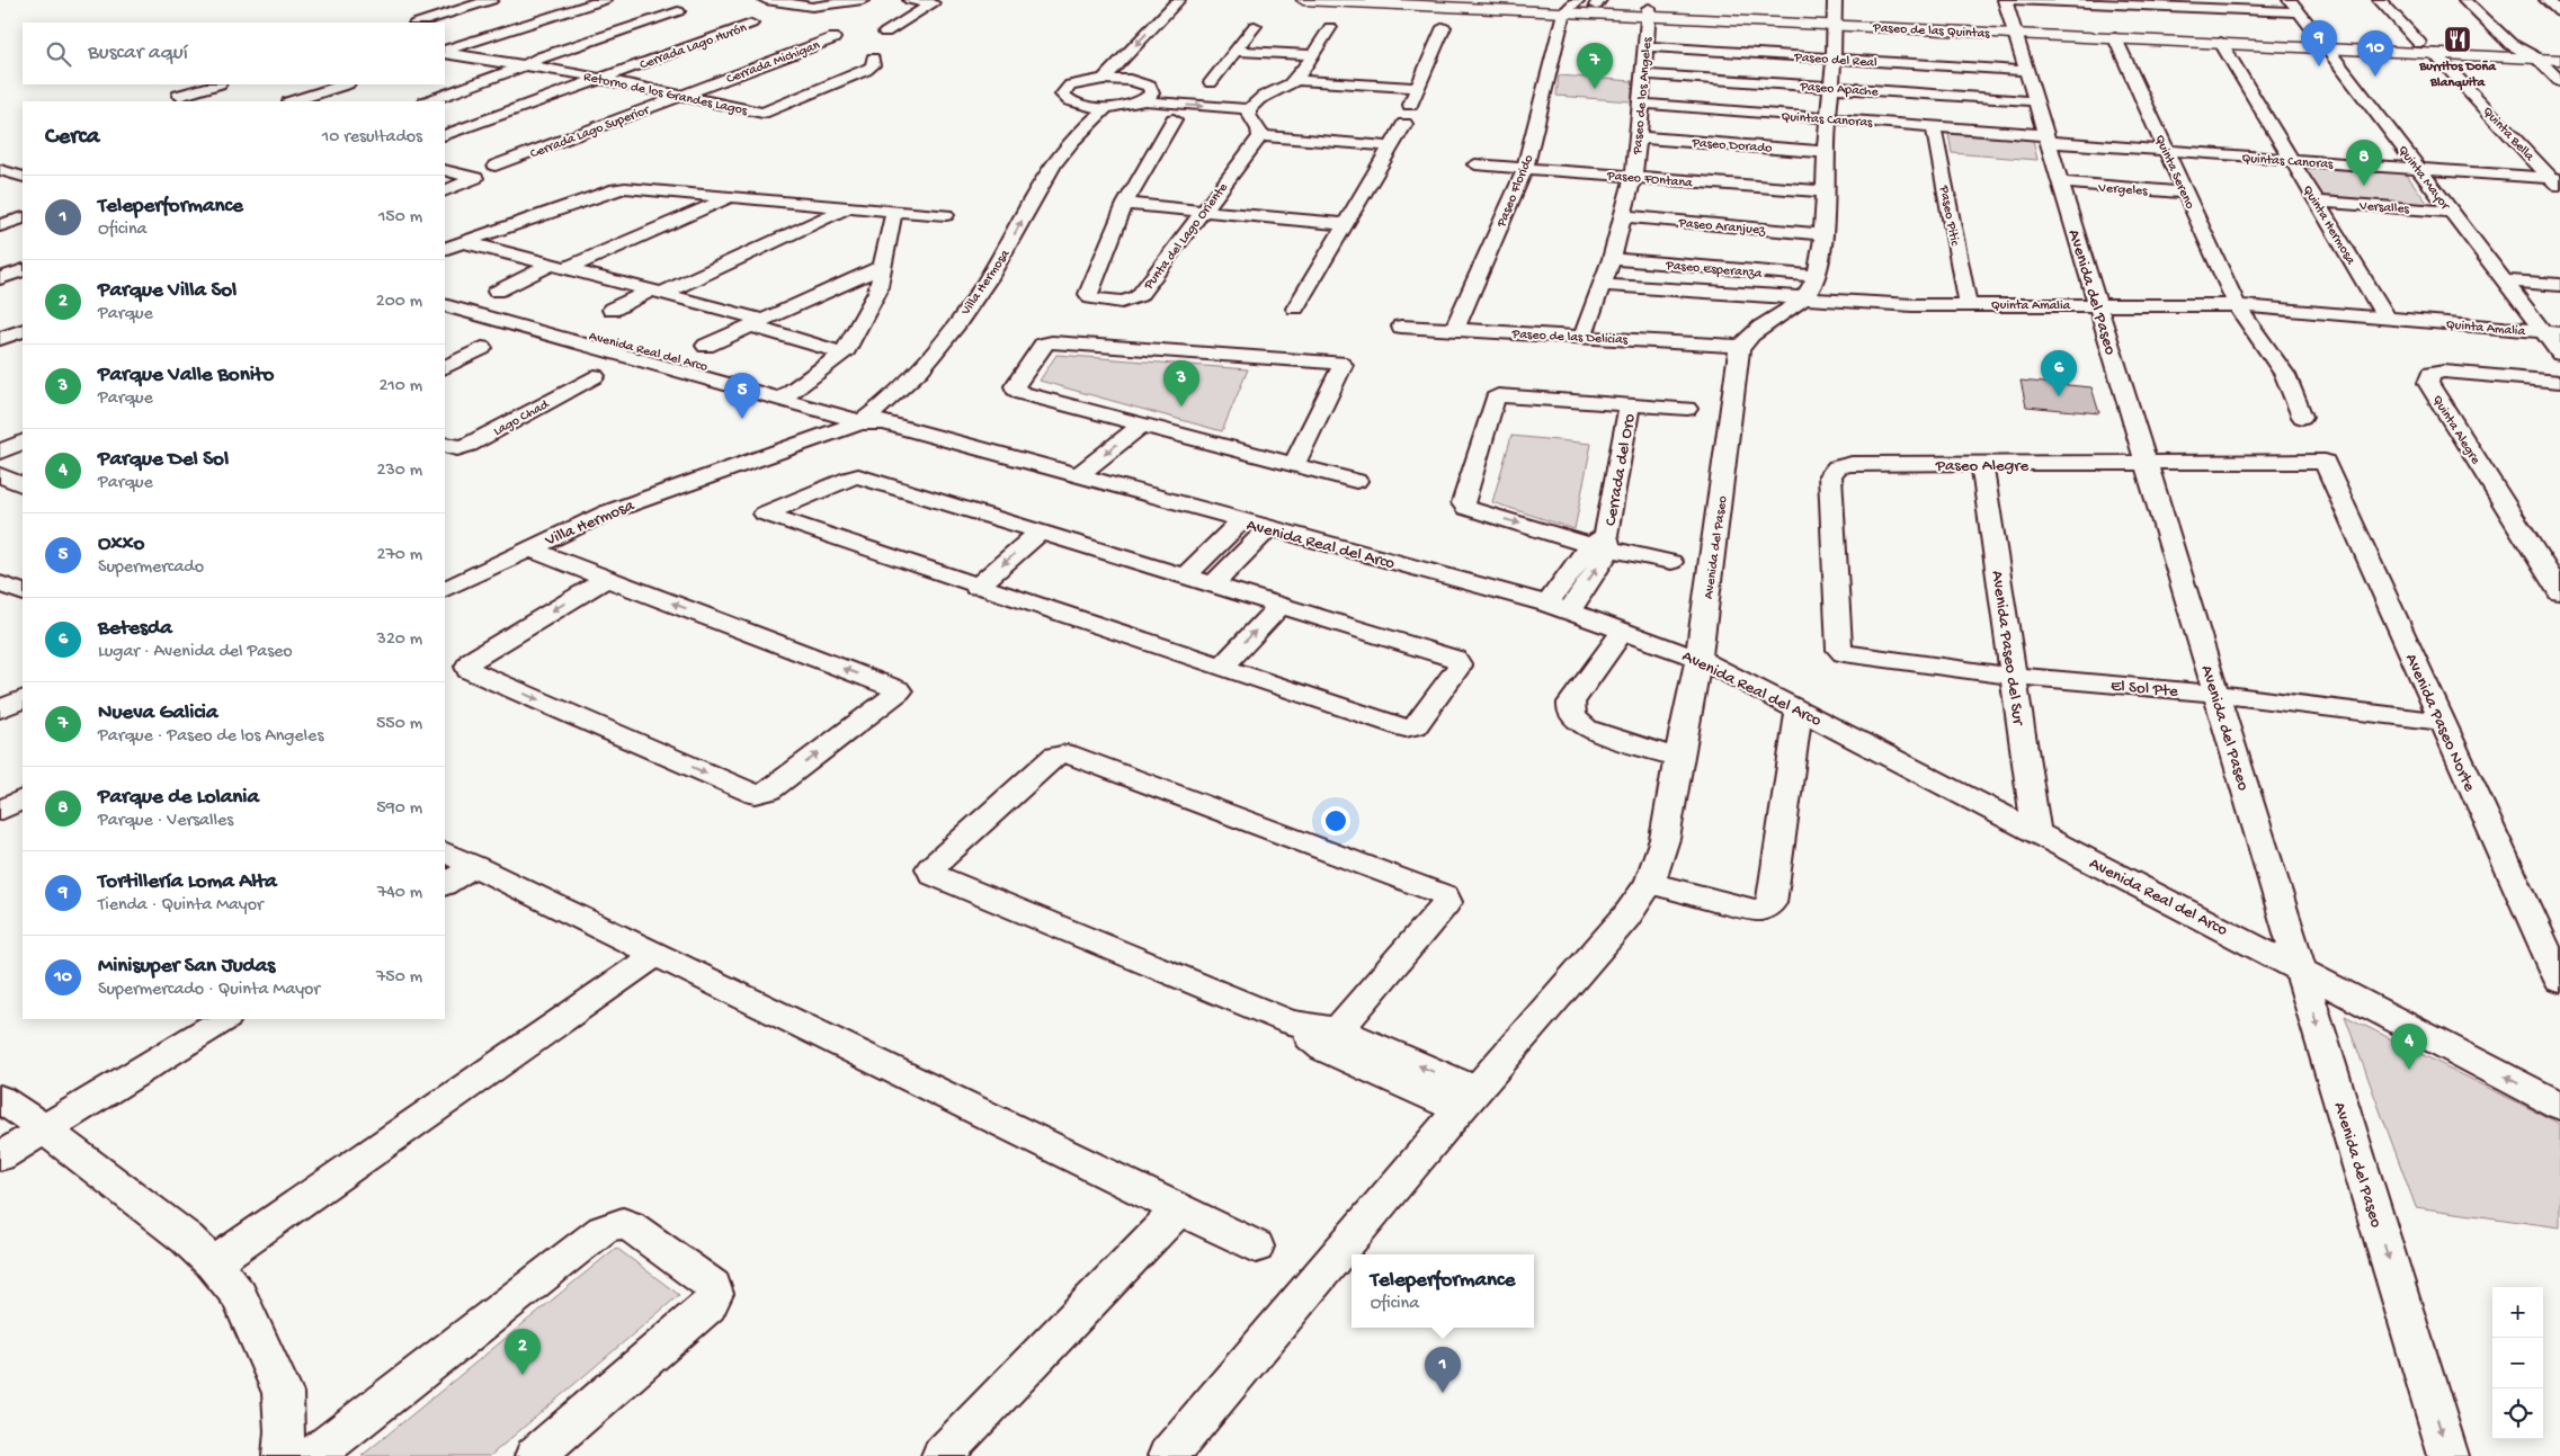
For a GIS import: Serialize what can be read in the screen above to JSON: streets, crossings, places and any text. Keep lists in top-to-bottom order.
{
  "streets": {
    "main road": ["Paseo de las Quintas"],
    "street": [
      "Cerrada Lago Hurón",
      "Paseo del Real",
      "Cerrada Michigan",
      "Paseo Apache",
      "Retorno de los Grandes Lagos",
      "Paseo de los Angeles",
      "Quintas Canoras",
      "Cerrada Lago Superior",
      "Quinta Bella",
      "Paseo Dorado",
      "Quinta Sereno",
      "Quinta Mayor",
      "Paseo FOntana",
      "Vergeles",
      "Paseo Florido",
      "Versalles",
      "Paseo Pitic",
      "Quinta Hermosa",
      "Paseo Aranjuez",
      "Punta del Lago Oriente",
      "Paseo Esperanza",
      "Villa Hermosa",
      "Avenida del Paseo",
      "Quinta Amalia",
      "Paseo de las Delicias",
      "Avenida Real del Arco",
      "Lago Chad",
      "Quinta Alegre",
      "Paseo Alegre",
      "Cerrada del Oro",
      "Avenida Paseo del Sur",
      "El Sol Pte",
      "Avenida Paseo Norte"
    ]
  },
  "crossings": [
    ["Paseo de las Quintas", "Paseo de los Angeles"],
    ["Paseo de las Quintas", "Quinta Bella"],
    ["Paseo de las Quintas", "Quinta Sereno"],
    ["Paseo de las Quintas", "Quinta Mayor"],
    ["Paseo de las Quintas", "Paseo Florido"],
    ["Paseo de las Quintas", "Quinta Hermosa"],
    ["Paseo de las Quintas", "Avenida del Paseo"],
    ["Cerrada Lago Hurón", "Retorno de los Grandes Lagos"],
    ["Paseo del Real", "Paseo de los Angeles"],
    ["Paseo del Real", "Avenida del Paseo"],
    ["Cerrada Michigan", "Retorno de los Grandes Lagos"],
    ["Cerrada Michigan", "Cerrada Lago Superior"],
    ["Paseo Apache", "Paseo de los Angeles"],
    ["Paseo Apache", "Avenida del Paseo"],
    ["Retorno de los Grandes Lagos", "Cerrada Lago Superior"],
    ["Paseo de los Angeles", "Quintas Canoras"],
    ["Paseo de los Angeles", "Paseo Dorado"],
    ["Paseo de los Angeles", "Paseo FOntana"],
    ["Paseo de los Angeles", "Paseo Aranjuez"],
    ["Paseo de los Angeles", "Paseo Esperanza"],
    ["Paseo de los Angeles", "Quinta Amalia"],
    ["Paseo de los Angeles", "Paseo de las Delicias"],
    ["Quintas Canoras", "Quinta Bella"],
    ["Quintas Canoras", "Quinta Sereno"],
    ["Quintas Canoras", "Quinta Mayor"],
    ["Quintas Canoras", "Paseo Pitic"],
    ["Quintas Canoras", "Quinta Hermosa"],
    ["Quintas Canoras", "Avenida del Paseo"],
    ["Quinta Sereno", "Vergeles"],
    ["Quinta Sereno", "Quinta Amalia"],
    ["Quinta Mayor", "Versalles"],
    ["Quinta Mayor", "Quinta Amalia"],
    ["Paseo FOntana", "Paseo Florido"],
    ["Vergeles", "Avenida del Paseo"],
    ["Paseo Florido", "Paseo de las Delicias"],
    ["Versalles", "Quinta Hermosa"],
    ["Paseo Pitic", "Quinta Amalia"],
    ["Quinta Hermosa", "Quinta Amalia"],
    ["Villa Hermosa", "Avenida Real del Arco"],
    ["Avenida del Paseo", "Quinta Amalia"],
    ["Avenida del Paseo", "Paseo de las Delicias"],
    ["Avenida del Paseo", "Avenida Real del Arco"],
    ["Avenida del Paseo", "Paseo Alegre"],
    ["Avenida del Paseo", "El Sol Pte"],
    ["Avenida Real del Arco", "Cerrada del Oro"],
    ["Avenida Real del Arco", "Avenida Paseo del Sur"],
    ["Paseo Alegre", "Avenida Paseo del Sur"],
    ["Paseo Alegre", "El Sol Pte"],
    ["Paseo Alegre", "Avenida Paseo Norte"],
    ["Avenida Paseo del Sur", "El Sol Pte"],
    ["El Sol Pte", "Avenida Paseo Norte"]
  ],
  "places": {
    "restaurant": ["Burritos Doña Blanquita"]
  },
  "page": {
    "pins": [
      "9",
      "10",
      "7",
      "8",
      "6",
      "3",
      "5",
      "4",
      "2",
      "1"
    ],
    "search": "Buscar aquí",
    "heading": ["Cerca", "10 resultados"],
    "list": [
      {
        "mark": "1",
        "name": "Teleperformance",
        "note": "Oficina",
        "value": "150 m"
      },
      {
        "mark": "2",
        "name": "Parque Villa Sol",
        "note": "Parque",
        "value": "200 m"
      },
      {
        "mark": "3",
        "name": "Parque Valle Bonito",
        "note": "Parque",
        "value": "210 m"
      },
      {
        "mark": "4",
        "name": "Parque Del Sol",
        "note": "Parque",
        "value": "230 m"
      },
      {
        "mark": "5",
        "name": "Oxxo",
        "note": "Supermercado",
        "value": "270 m"
      },
      {
        "mark": "6",
        "name": "Betesda",
        "note": "Lugar · Avenida del Paseo",
        "value": "320 m"
      },
      {
        "mark": "7",
        "name": "Nueva Galicia",
        "note": "Parque · Paseo de los Angeles",
        "value": "550 m"
      },
      {
        "mark": "8",
        "name": "Parque de Lolania",
        "note": "Parque · Versalles",
        "value": "590 m"
      },
      {
        "mark": "9",
        "name": "Tortillería Loma Alta",
        "note": "Tienda · Quinta Mayor",
        "value": "740 m"
      },
      {
        "mark": "10",
        "name": "Minisuper San Judas",
        "note": "Supermercado · Quinta Mayor",
        "value": "750 m"
      }
    ],
    "popup": ["Teleperformance", "Oficina"],
    "map_buttons": ["+", "−"]
  }
}
